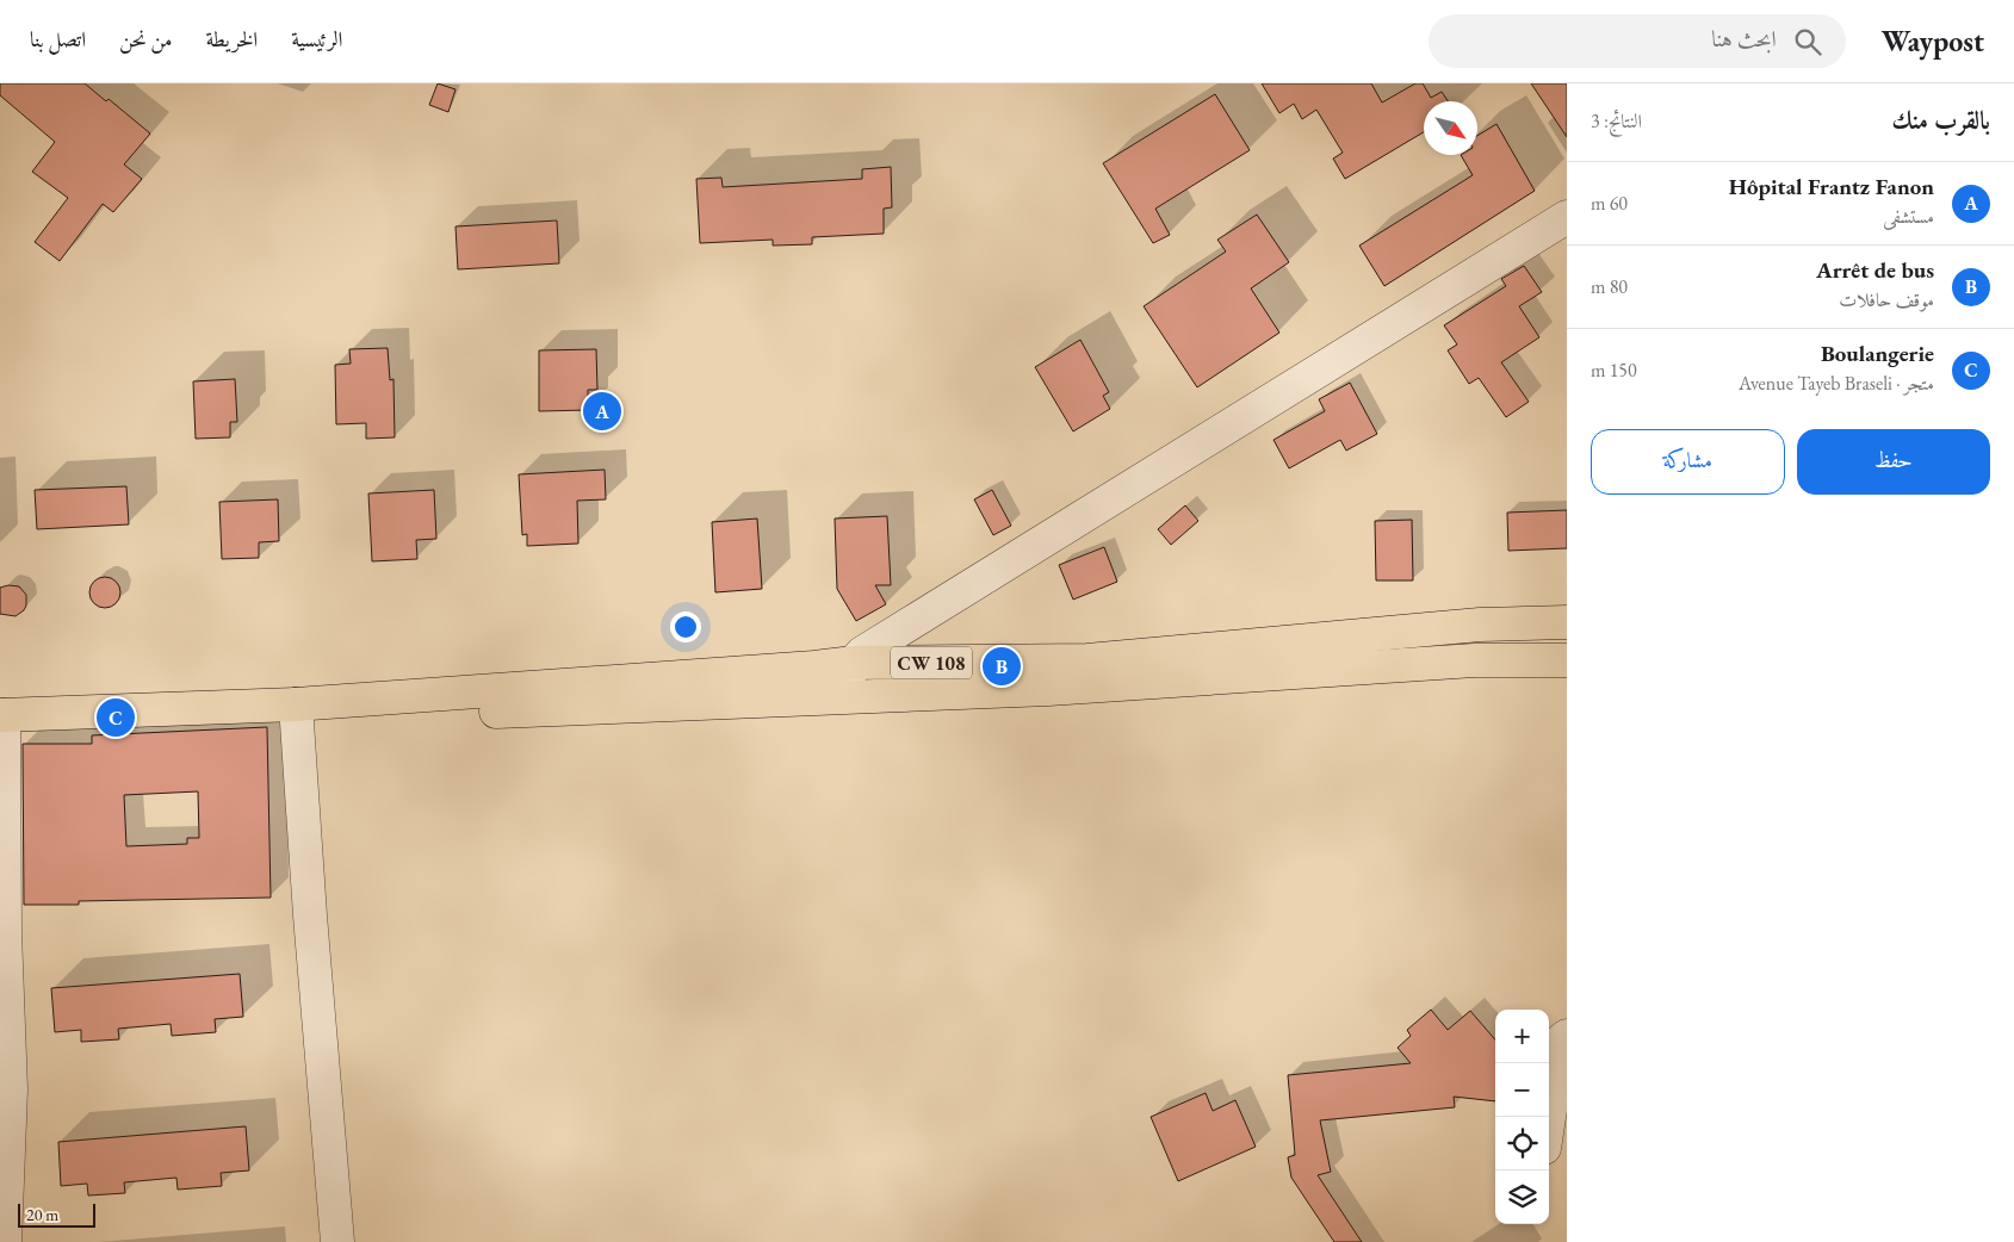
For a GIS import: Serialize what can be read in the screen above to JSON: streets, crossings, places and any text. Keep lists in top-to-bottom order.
{
  "streets": {
    "main road": ["CW 108"]
  },
  "scale_bar": "20 m",
  "north": "bottom right",
  "page": {
    "header": "Waypost",
    "search": "ابحث هنا",
    "nav": [
      "الرئيسية",
      "الخريطة",
      "من نحن",
      "اتصل بنا"
    ],
    "heading": ["بالقرب منك", "النتائج: 3"],
    "list": [
      {
        "mark": "A",
        "name": "Hôpital Frantz Fanon",
        "note": "مستشفى",
        "value": "60 m"
      },
      {
        "mark": "B",
        "name": "Arrêt de bus",
        "note": "موقف حافلات",
        "value": "80 m"
      },
      {
        "mark": "C",
        "name": "Boulangerie",
        "note": "متجر · Avenue Tayeb Braseli",
        "value": "150 m"
      }
    ],
    "pins": ["A", "B", "C"],
    "buttons": ["حفظ", "مشاركة"],
    "map_buttons": ["+", "−"],
    "scale": "20 m"
  }
}
